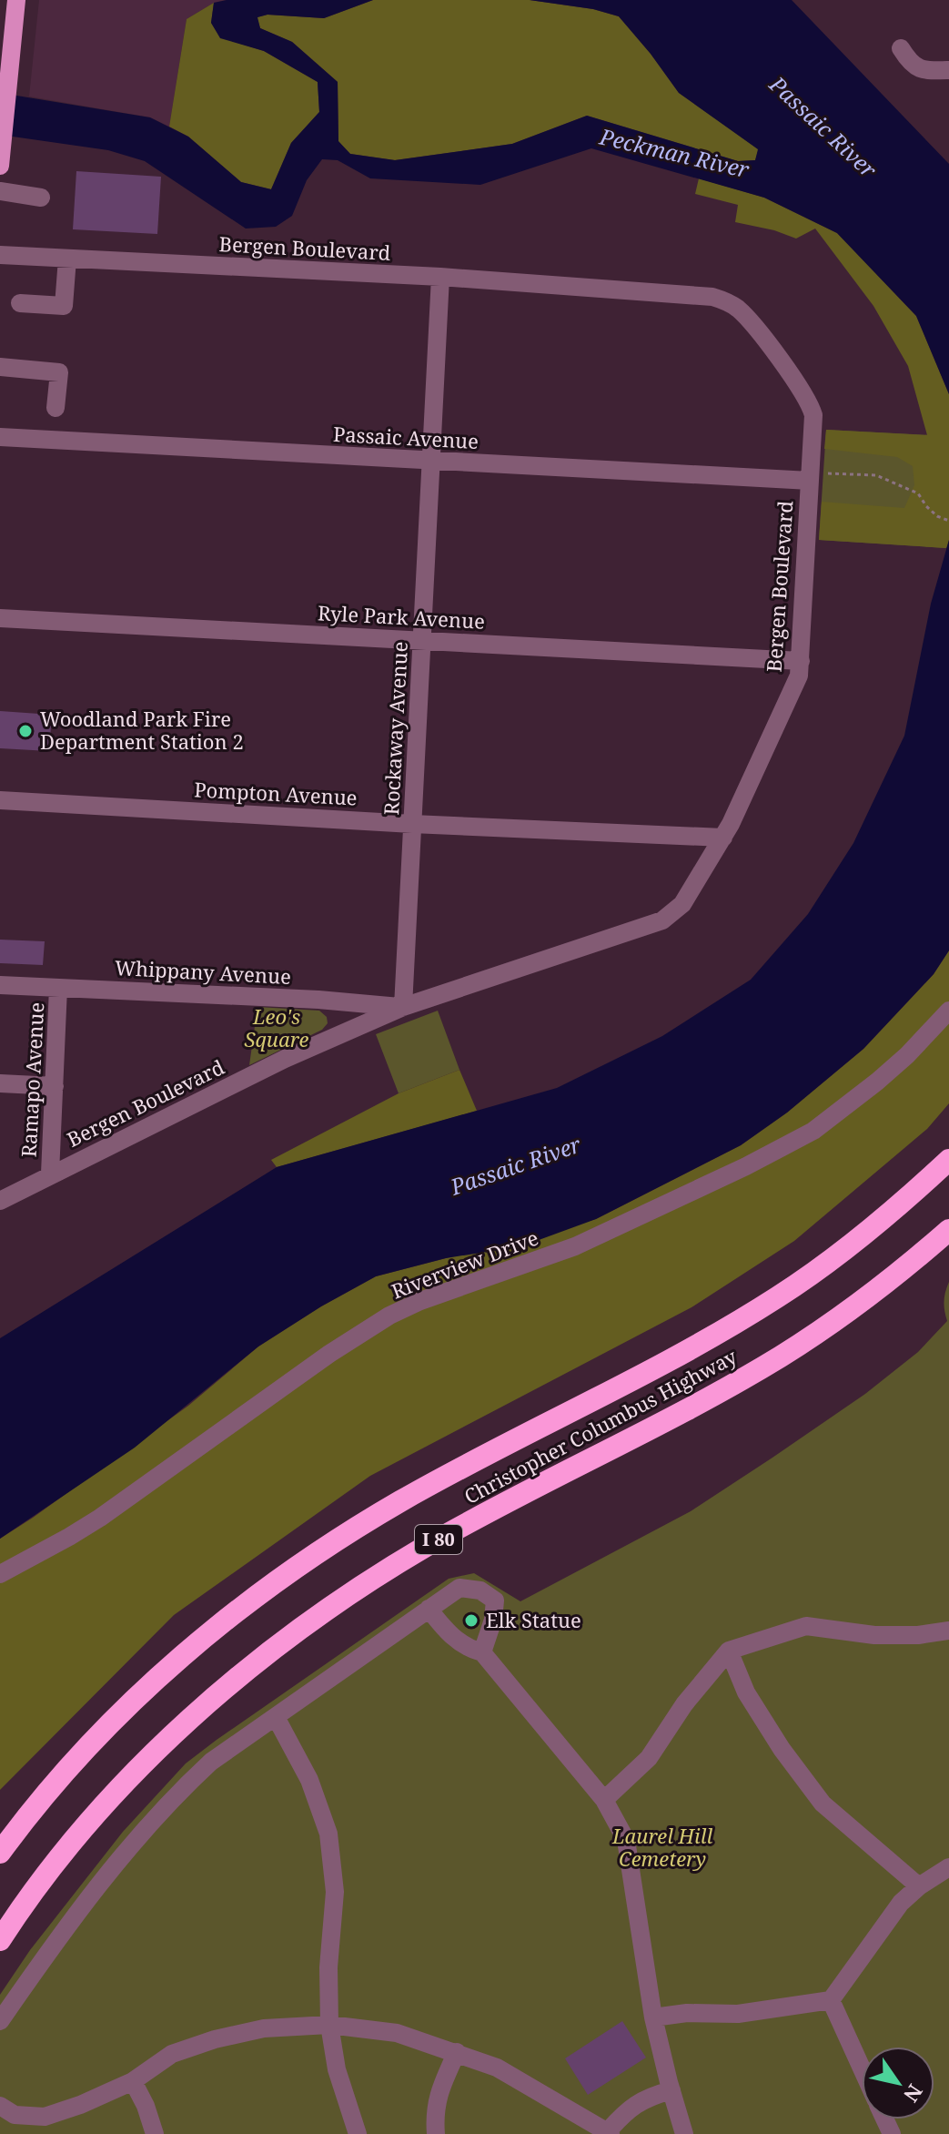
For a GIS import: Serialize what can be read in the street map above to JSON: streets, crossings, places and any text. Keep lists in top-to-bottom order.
{
  "streets": {
    "highway": ["Christopher Columbus Highway", "I 80"],
    "street": [
      "Bergen Boulevard",
      "Passaic Avenue",
      "Ryle Park Avenue",
      "Rockaway Avenue",
      "Pompton Avenue",
      "Whippany Avenue",
      "Ramapo Avenue",
      "Riverview Drive"
    ]
  },
  "crossings": [
    ["Bergen Boulevard", "Passaic Avenue"],
    ["Bergen Boulevard", "Ryle Park Avenue"],
    ["Bergen Boulevard", "Rockaway Avenue"],
    ["Bergen Boulevard", "Pompton Avenue"],
    ["Bergen Boulevard", "Whippany Avenue"],
    ["Bergen Boulevard", "Ramapo Avenue"],
    ["Passaic Avenue", "Rockaway Avenue"],
    ["Ryle Park Avenue", "Rockaway Avenue"],
    ["Rockaway Avenue", "Pompton Avenue"],
    ["Rockaway Avenue", "Whippany Avenue"],
    ["Whippany Avenue", "Ramapo Avenue"]
  ],
  "water": ["Passaic River", "Peckman River"],
  "parks": ["Leo's Square", "Laurel Hill Cemetery"],
  "places": ["Woodland Park Fire Department Station 2", "Elk Statue"],
  "north": "bottom right"
}
